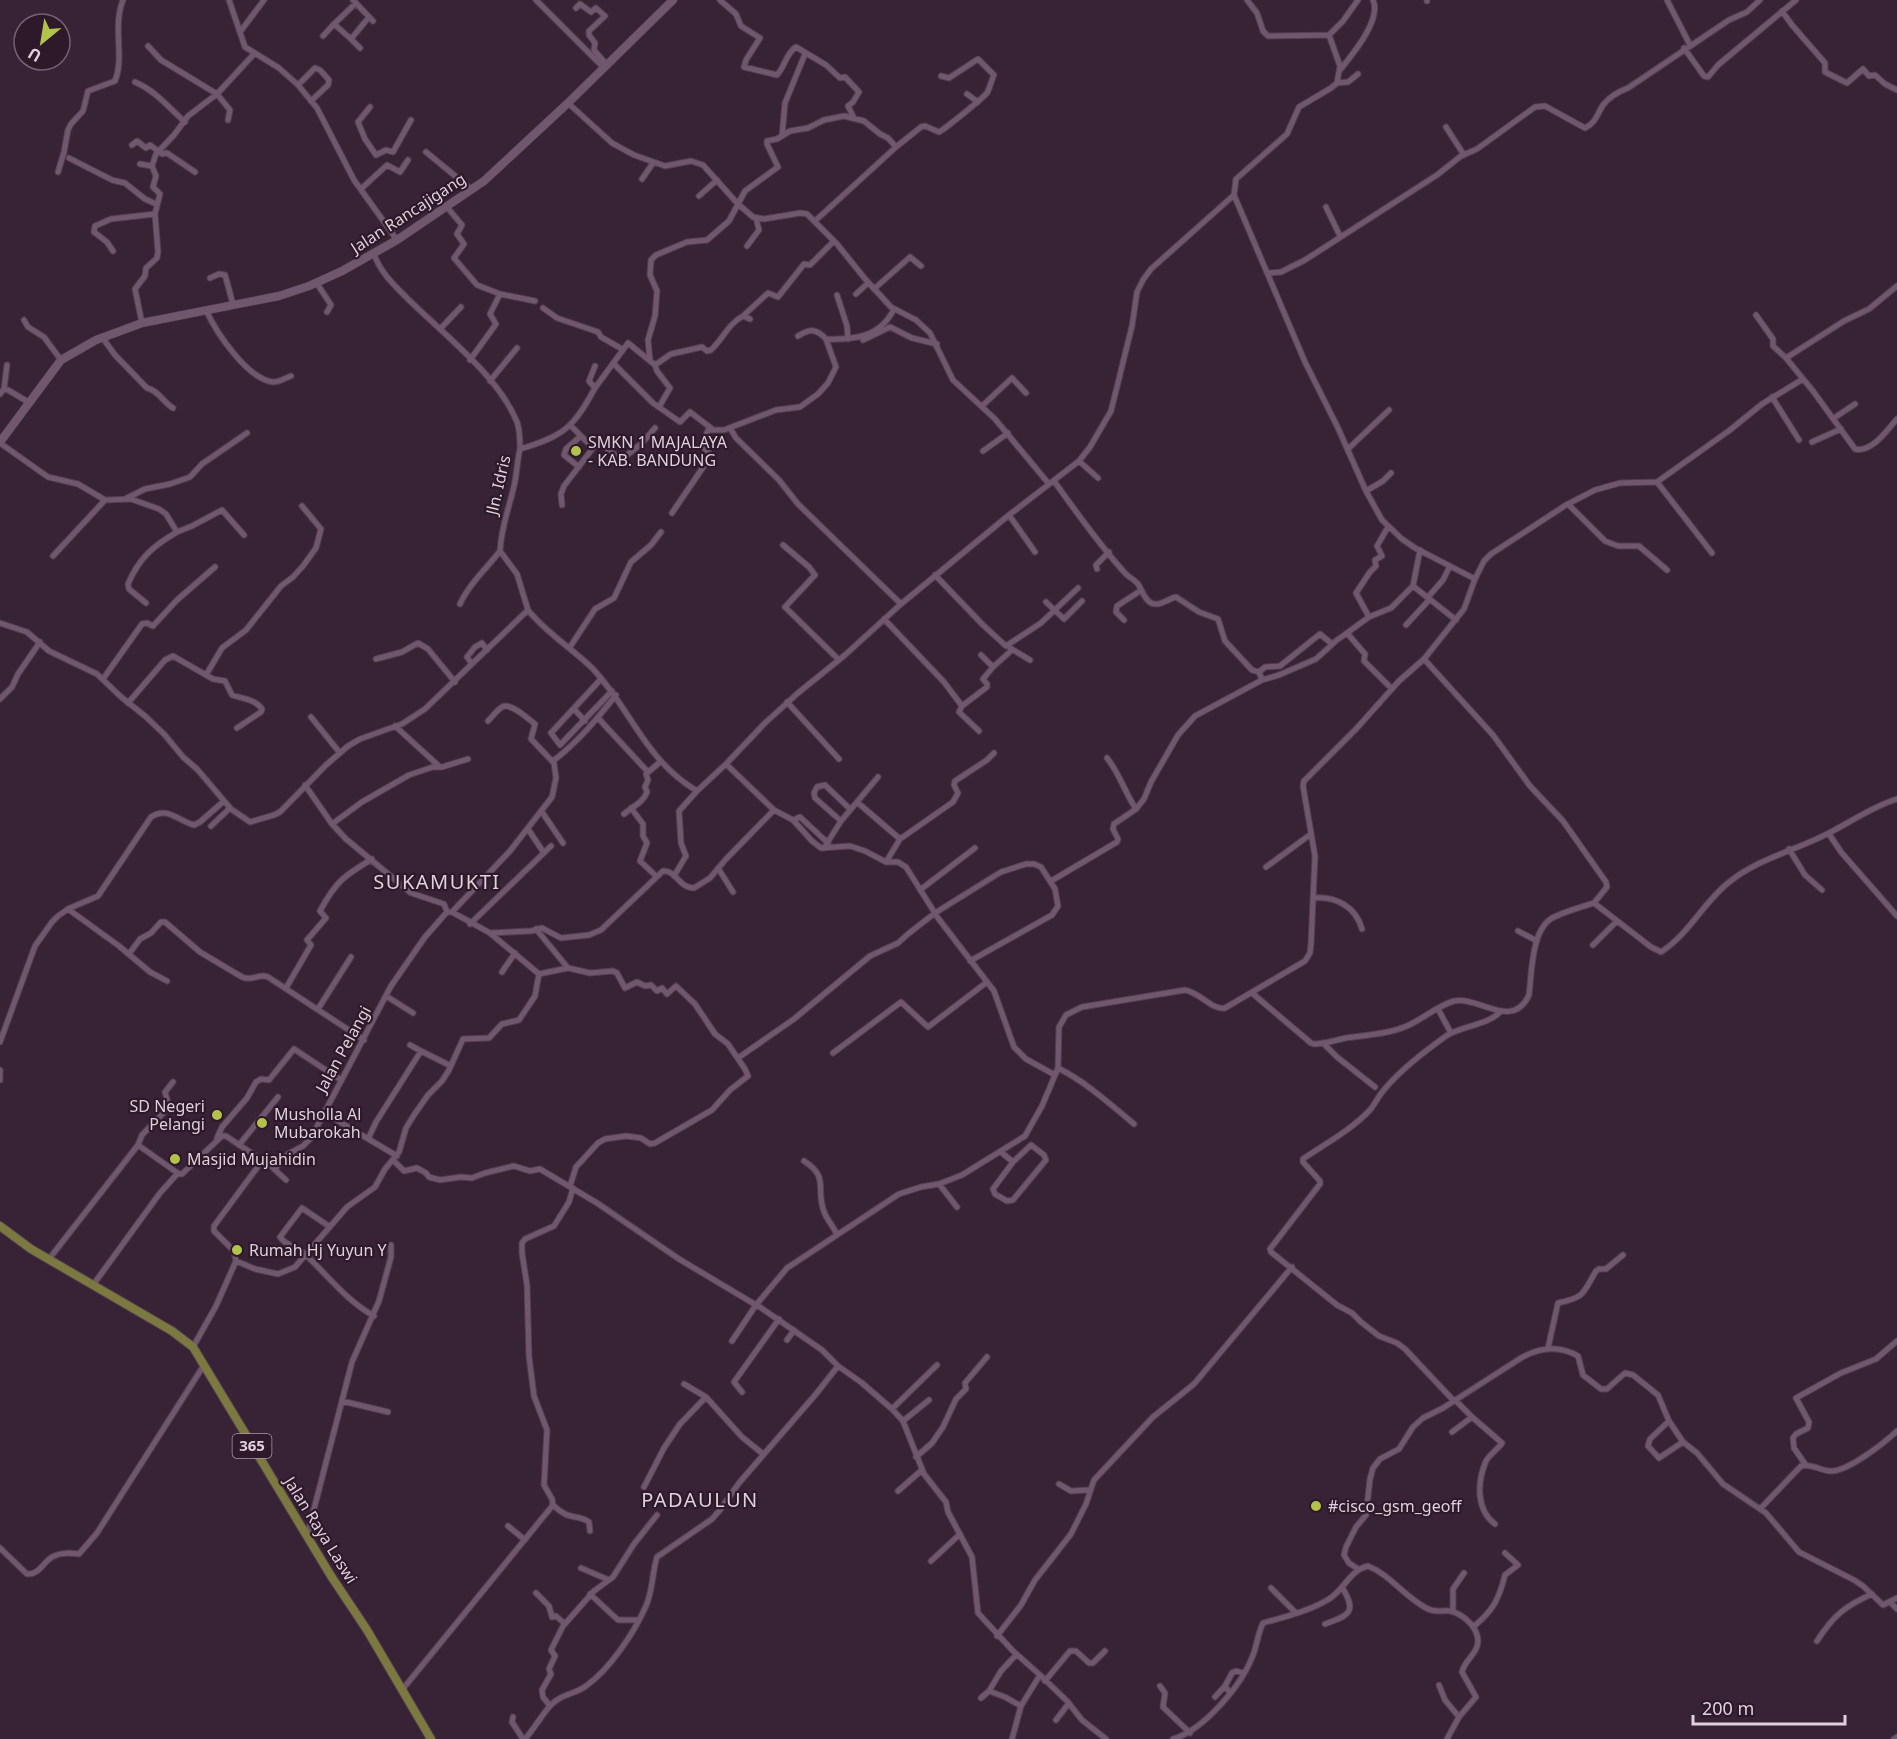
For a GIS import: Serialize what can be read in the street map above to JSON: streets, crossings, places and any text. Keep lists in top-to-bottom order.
{
  "streets": {
    "main road": ["Jalan Rancajigang", "365", "Jalan Raya Laswi"],
    "street": ["Jln. Idris", "Jalan Pelangi"]
  },
  "districts": ["SUKAMUKTI", "PADAULUN"],
  "places": [
    "SMKN 1 MAJALAYA - KAB. BANDUNG",
    "SD Negeri Pelangi",
    "Musholla Al Mubarokah",
    "Masjid Mujahidin",
    "Rumah Hj Yuyun Y",
    "#cisco_gsm_geoff"
  ],
  "scale_bar": "200 m",
  "north": "bottom left"
}
